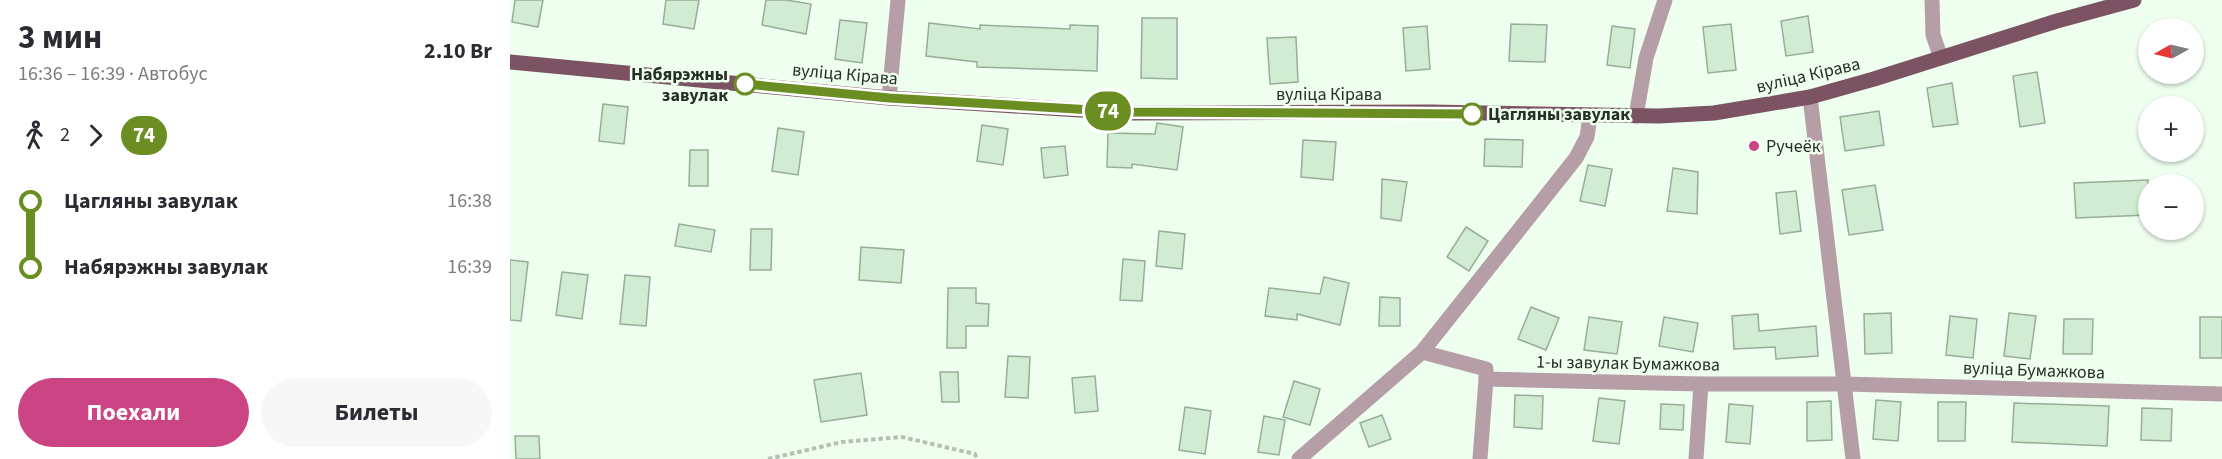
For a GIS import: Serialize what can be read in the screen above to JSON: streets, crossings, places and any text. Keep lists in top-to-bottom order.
{
  "streets": {
    "main road": ["вуліца Кірава"],
    "street": ["1-ы завулак Бумажкова", "вуліца Бумажкова"]
  },
  "crossings": [
    ["1-ы завулак Бумажкова", "вуліца Бумажкова"]
  ],
  "places": ["Набярэжны завулак", "Цагляны завулак", "Ручеёк"],
  "lines": ["bus line 74"],
  "north": "left",
  "page": {
    "heading": ["3 мин", "16:36 – 16:39 · Автобус", "2.10 Br"],
    "on_map": "74",
    "map_buttons": ["+", "−"],
    "legs": ["2", "74"],
    "list": [
      {
        "name": "Цагляны завулак",
        "value": "16:38"
      },
      {
        "name": "Набярэжны завулак",
        "value": "16:39"
      }
    ],
    "buttons": ["Поехали", "Билеты"]
  }
}
